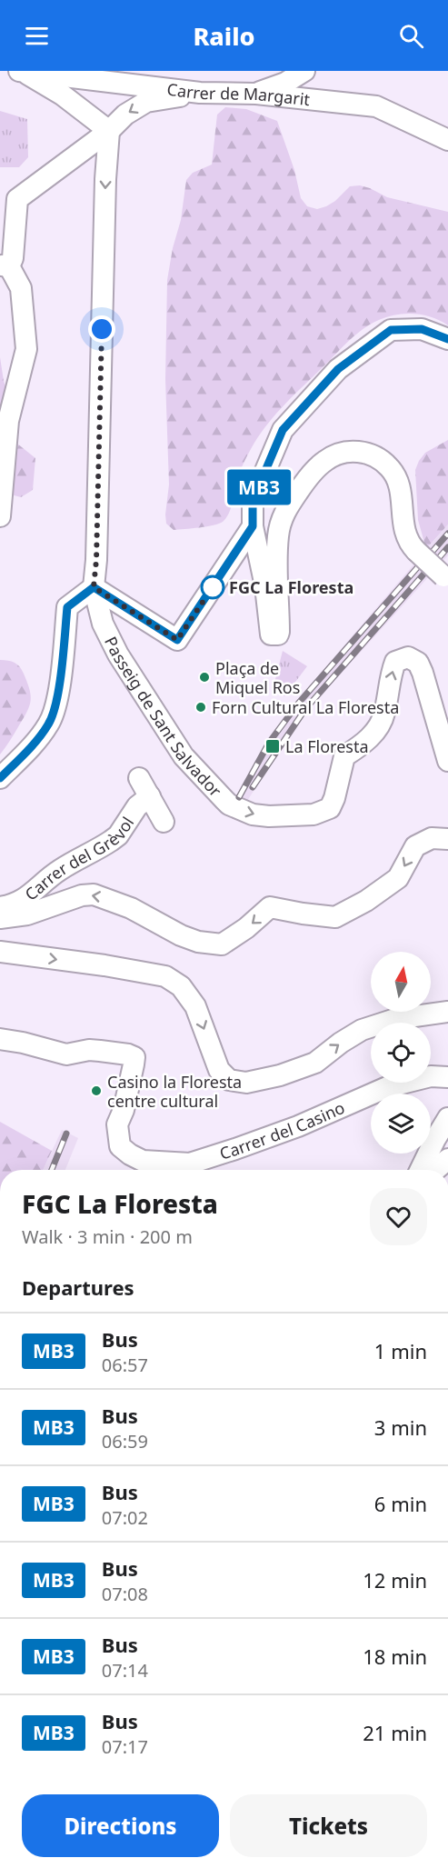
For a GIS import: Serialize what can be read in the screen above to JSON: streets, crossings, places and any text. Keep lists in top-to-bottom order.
{
  "streets": {
    "street": [
      "Carrer de Margarit",
      "Passeig de Sant Salvador",
      "Carrer del Grèvol",
      "Carrer del Casino"
    ]
  },
  "places": {
    "other": [
      "FGC La Floresta",
      "Plaça de Miquel Ros",
      "Forn Cultural La Floresta",
      "Casino la Floresta centre cultural"
    ],
    "transit": ["La Floresta"]
  },
  "lines": ["bus line MB3"],
  "north": "top",
  "page": {
    "header": "Railo",
    "on_map": "MB3",
    "heading": [
      ["FGC La Floresta", "Walk · 3 min · 200 m"],
      "Departures"
    ],
    "list": [
      {
        "mark": "MB3",
        "name": "Bus",
        "note": "06:57",
        "value": "1 min"
      },
      {
        "mark": "MB3",
        "name": "Bus",
        "note": "06:59",
        "value": "3 min"
      },
      {
        "mark": "MB3",
        "name": "Bus",
        "note": "07:02",
        "value": "6 min"
      },
      {
        "mark": "MB3",
        "name": "Bus",
        "note": "07:08",
        "value": "12 min"
      },
      {
        "mark": "MB3",
        "name": "Bus",
        "note": "07:14",
        "value": "18 min"
      },
      {
        "mark": "MB3",
        "name": "Bus",
        "note": "07:17",
        "value": "21 min"
      }
    ],
    "buttons": ["Directions", "Tickets"]
  }
}
